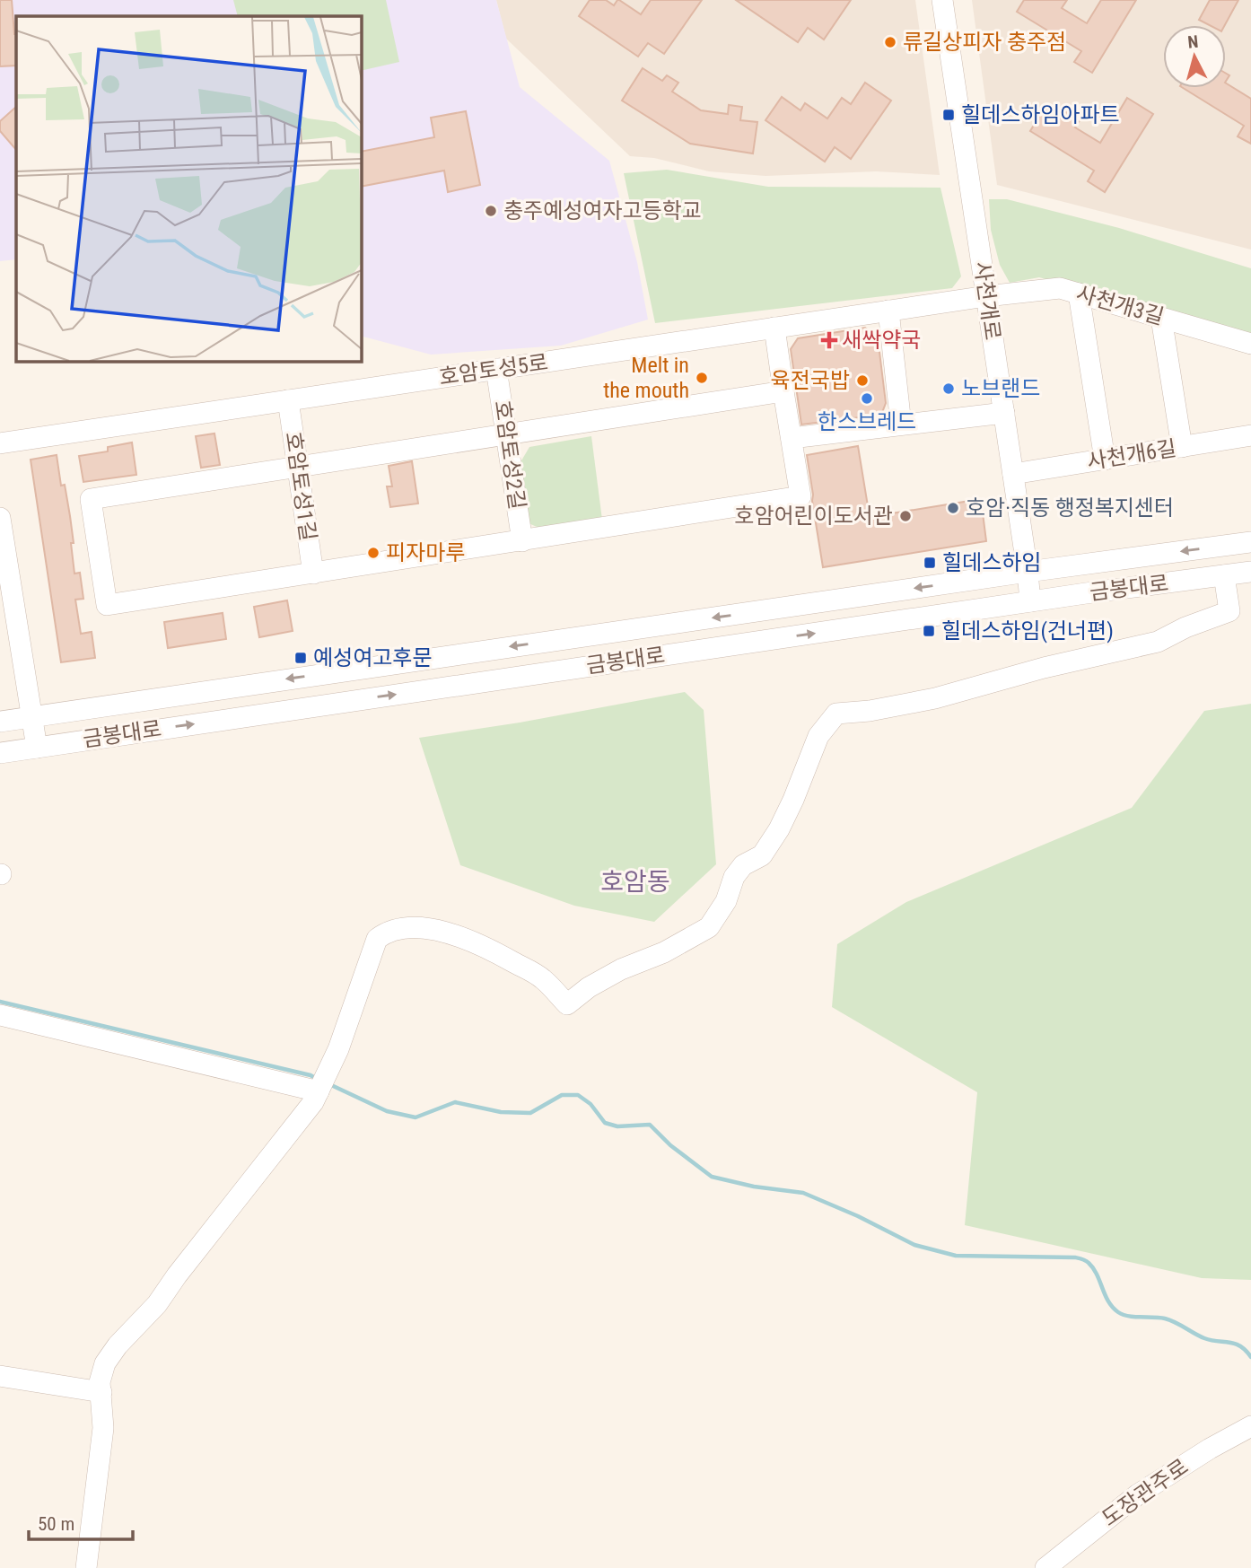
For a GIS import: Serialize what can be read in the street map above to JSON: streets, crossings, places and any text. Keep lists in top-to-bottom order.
{
  "streets": {
    "street": [
      "사천개로",
      "사천개3길",
      "호암토성5로",
      "호암토성2길",
      "사천개6길",
      "호암토성1길",
      "금봉대로",
      "도장관주로"
    ]
  },
  "crossings": [
    ["사천개로", "사천개3길"],
    ["사천개로", "호암토성5로"],
    ["사천개로", "사천개6길"],
    ["사천개로", "금봉대로"],
    ["사천개3길", "호암토성5로"],
    ["호암토성5로", "호암토성2길"],
    ["호암토성5로", "호암토성1길"]
  ],
  "districts": ["호암동"],
  "places": {
    "other": [
      "류길상피자 충주점",
      "충주예성여자고등학교",
      "Melt in the mouth",
      "육전국밥",
      "노브랜드",
      "한스브레드",
      "호암·직동 행정복지센터",
      "호암어린이도서관",
      "피자마루"
    ],
    "transit": [
      "힐데스하임아파트",
      "힐데스하임",
      "힐데스하임(건너편)",
      "예성여고후문"
    ],
    "health": ["새싹약국"]
  },
  "scale_bar": "50 m",
  "north": "top"
}
